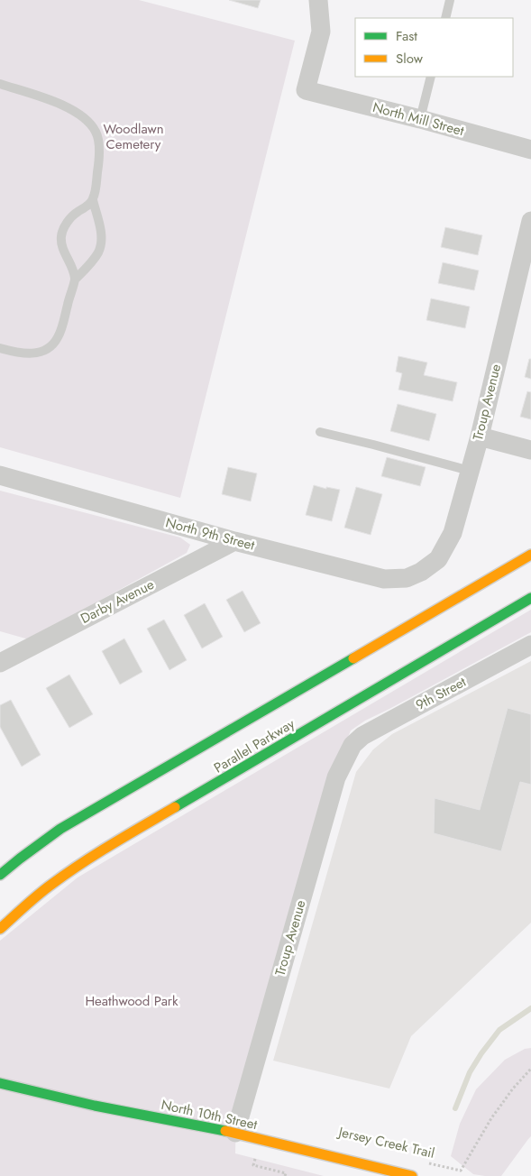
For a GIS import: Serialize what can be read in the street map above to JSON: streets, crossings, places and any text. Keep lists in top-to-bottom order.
{
  "streets": {
    "main road": ["Parallel Parkway", "North 10th Street"],
    "street": [
      "North Mill Street",
      "Troup Avenue",
      "North 9th Street",
      "Darby Avenue",
      "9th Street"
    ],
    "path": ["Jersey Creek Trail"]
  },
  "crossings": [
    ["Troup Avenue", "North 9th Street"],
    ["Troup Avenue", "9th Street"],
    ["Troup Avenue", "North 10th Street"],
    ["North 9th Street", "Darby Avenue"]
  ],
  "parks": ["Woodlawn Cemetery", "Heathwood Park"],
  "legend": ["Fast", "Slow"]
}
